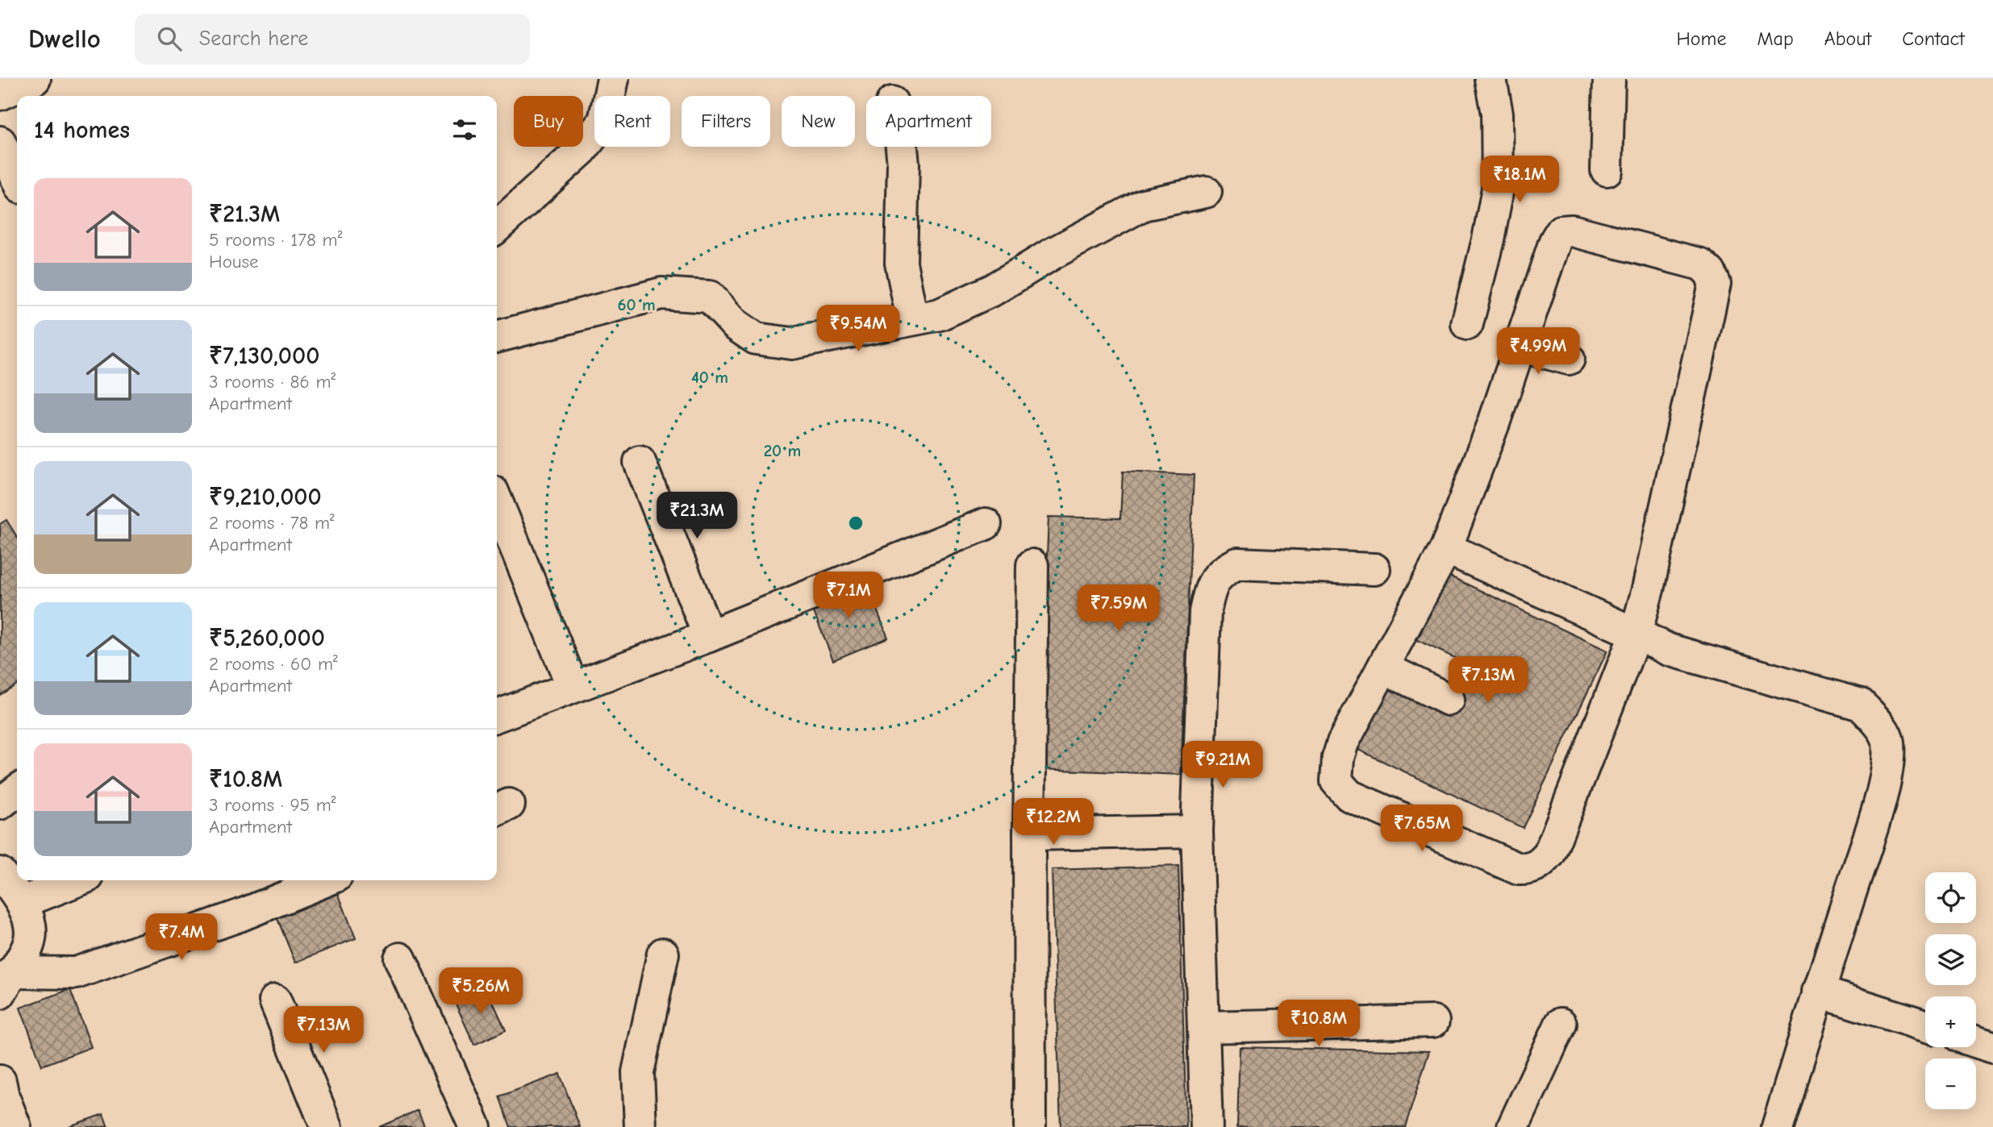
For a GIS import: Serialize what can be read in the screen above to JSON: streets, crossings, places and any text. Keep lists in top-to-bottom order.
{
  "page": {
    "header": "Dwello",
    "search": "Search here",
    "nav": [
      "Home",
      "Map",
      "About",
      "Contact"
    ],
    "chip": [
      "Buy",
      "Rent",
      "Filters",
      "New",
      "Apartment"
    ],
    "heading": "14 homes",
    "price": [
      "₹18.1M",
      "₹9.54M",
      "₹4.99M",
      "₹21.3M",
      "₹7.1M",
      "₹7.59M",
      "₹7.13M",
      "₹9.21M",
      "₹12.2M",
      "₹7.65M",
      "₹7.4M",
      "₹5.26M",
      "₹10.8M",
      "₹7.13M"
    ],
    "list": [
      {
        "name": "₹21.3M",
        "note": "5 rooms · 178 m² · House"
      },
      {
        "name": "₹7,130,000",
        "note": "3 rooms · 86 m² · Apartment"
      },
      {
        "name": "₹9,210,000",
        "note": "2 rooms · 78 m² · Apartment"
      },
      {
        "name": "₹5,260,000",
        "note": "2 rooms · 60 m² · Apartment"
      },
      {
        "name": "₹10.8M",
        "note": "3 rooms · 95 m² · Apartment"
      }
    ],
    "map_buttons": ["+", "−"]
  },
  "rings": ["60 m", "40 m", "20 m"]
}
